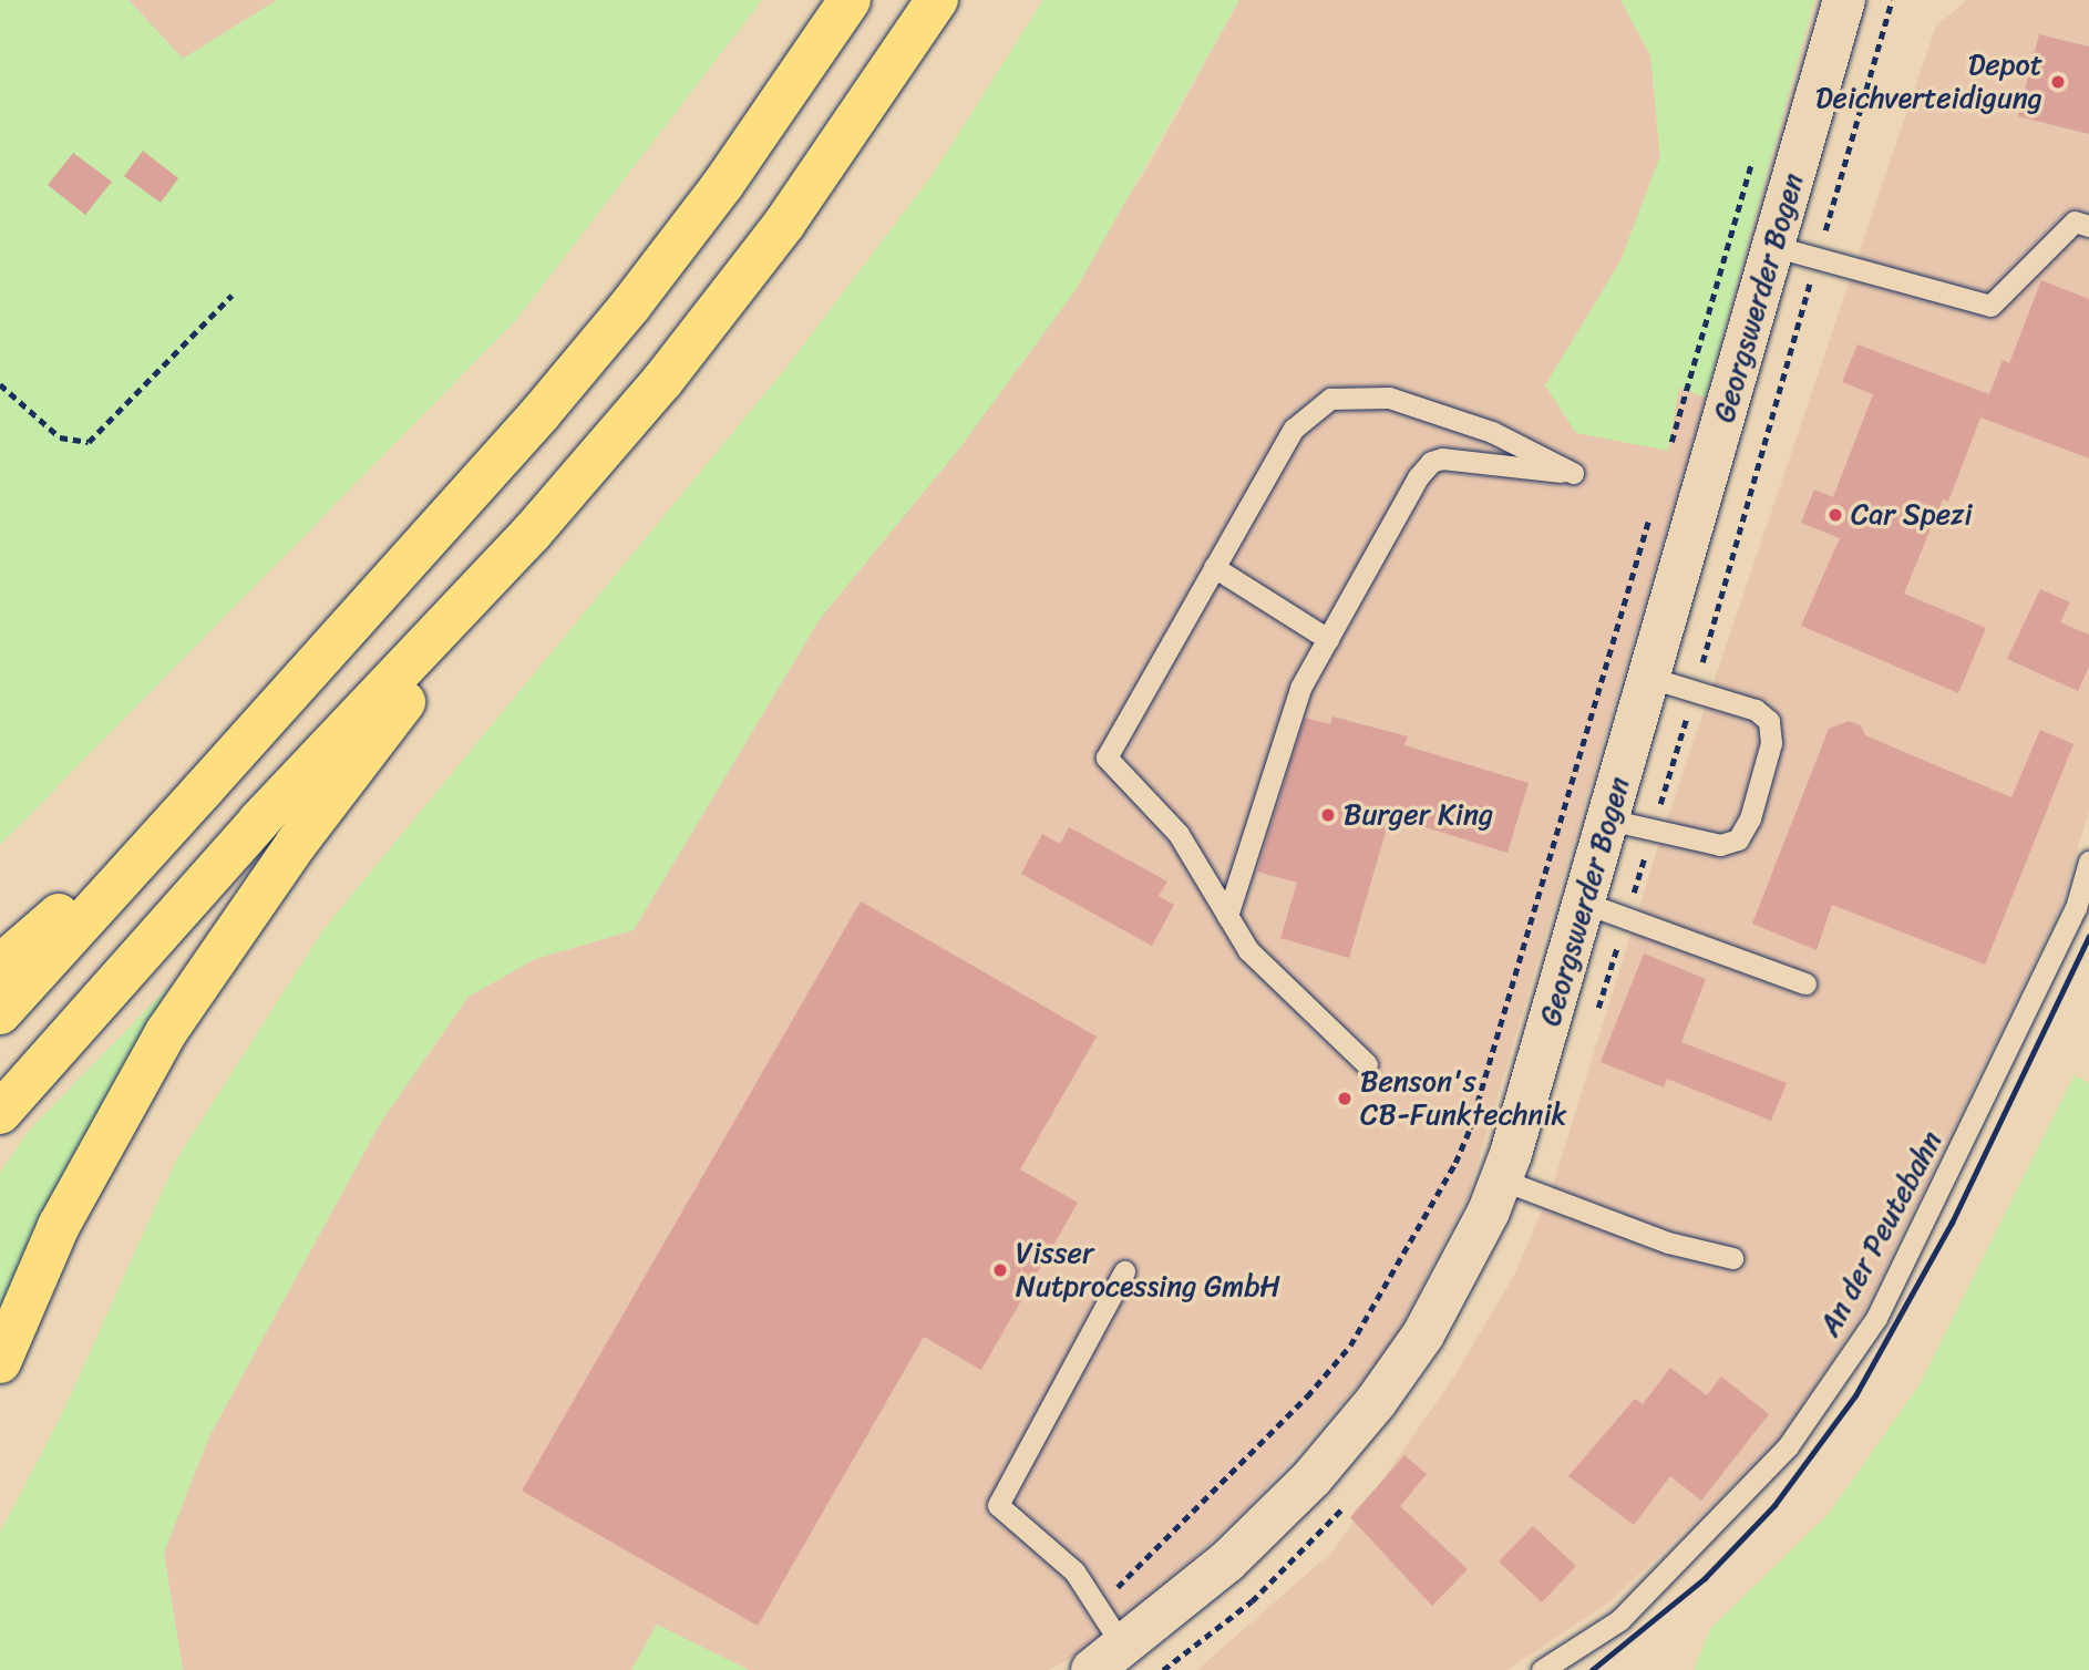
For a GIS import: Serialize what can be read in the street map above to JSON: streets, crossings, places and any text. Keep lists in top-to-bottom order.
{
  "streets": {
    "street": ["Georgswerder Bogen"],
    "lane": ["An der Peutebahn"]
  },
  "places": [
    "Depot Deichverteidigung",
    "Car Spezi",
    "Burger King",
    "Benson's CB-Funktechnik",
    "Visser Nutprocessing GmbH"
  ]
}
